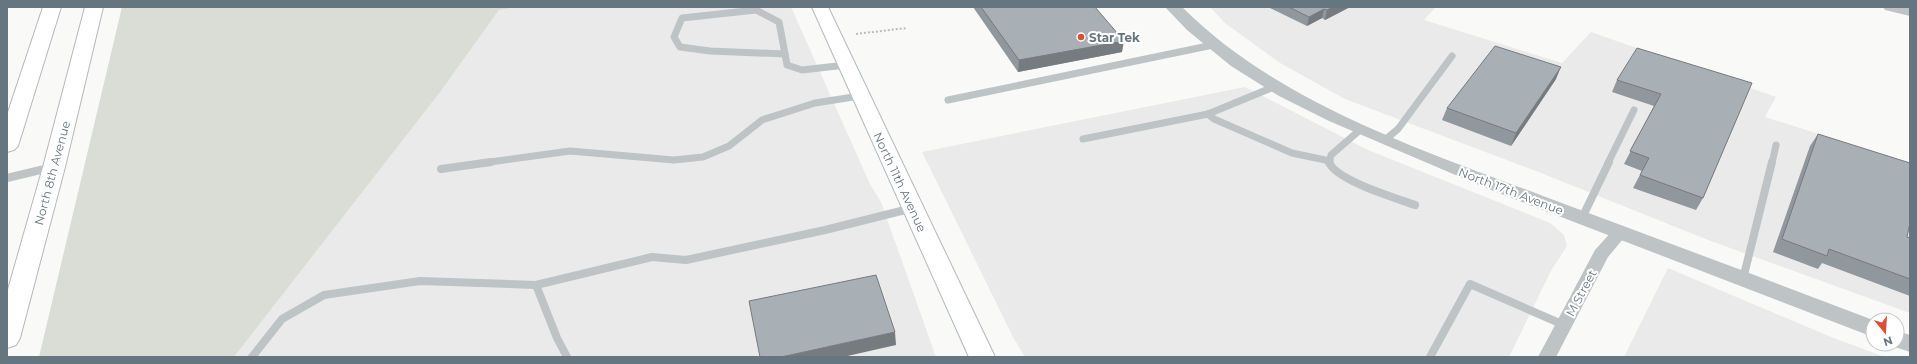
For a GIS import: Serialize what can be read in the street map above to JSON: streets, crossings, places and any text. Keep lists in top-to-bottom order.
{
  "streets": {
    "main road": ["North 8th Avenue", "North 11th Avenue"],
    "street": ["North 17th Avenue", "M Street"]
  },
  "crossings": [
    ["North 17th Avenue", "M Street"]
  ],
  "places": ["Star Tek"],
  "north": "bottom"
}
